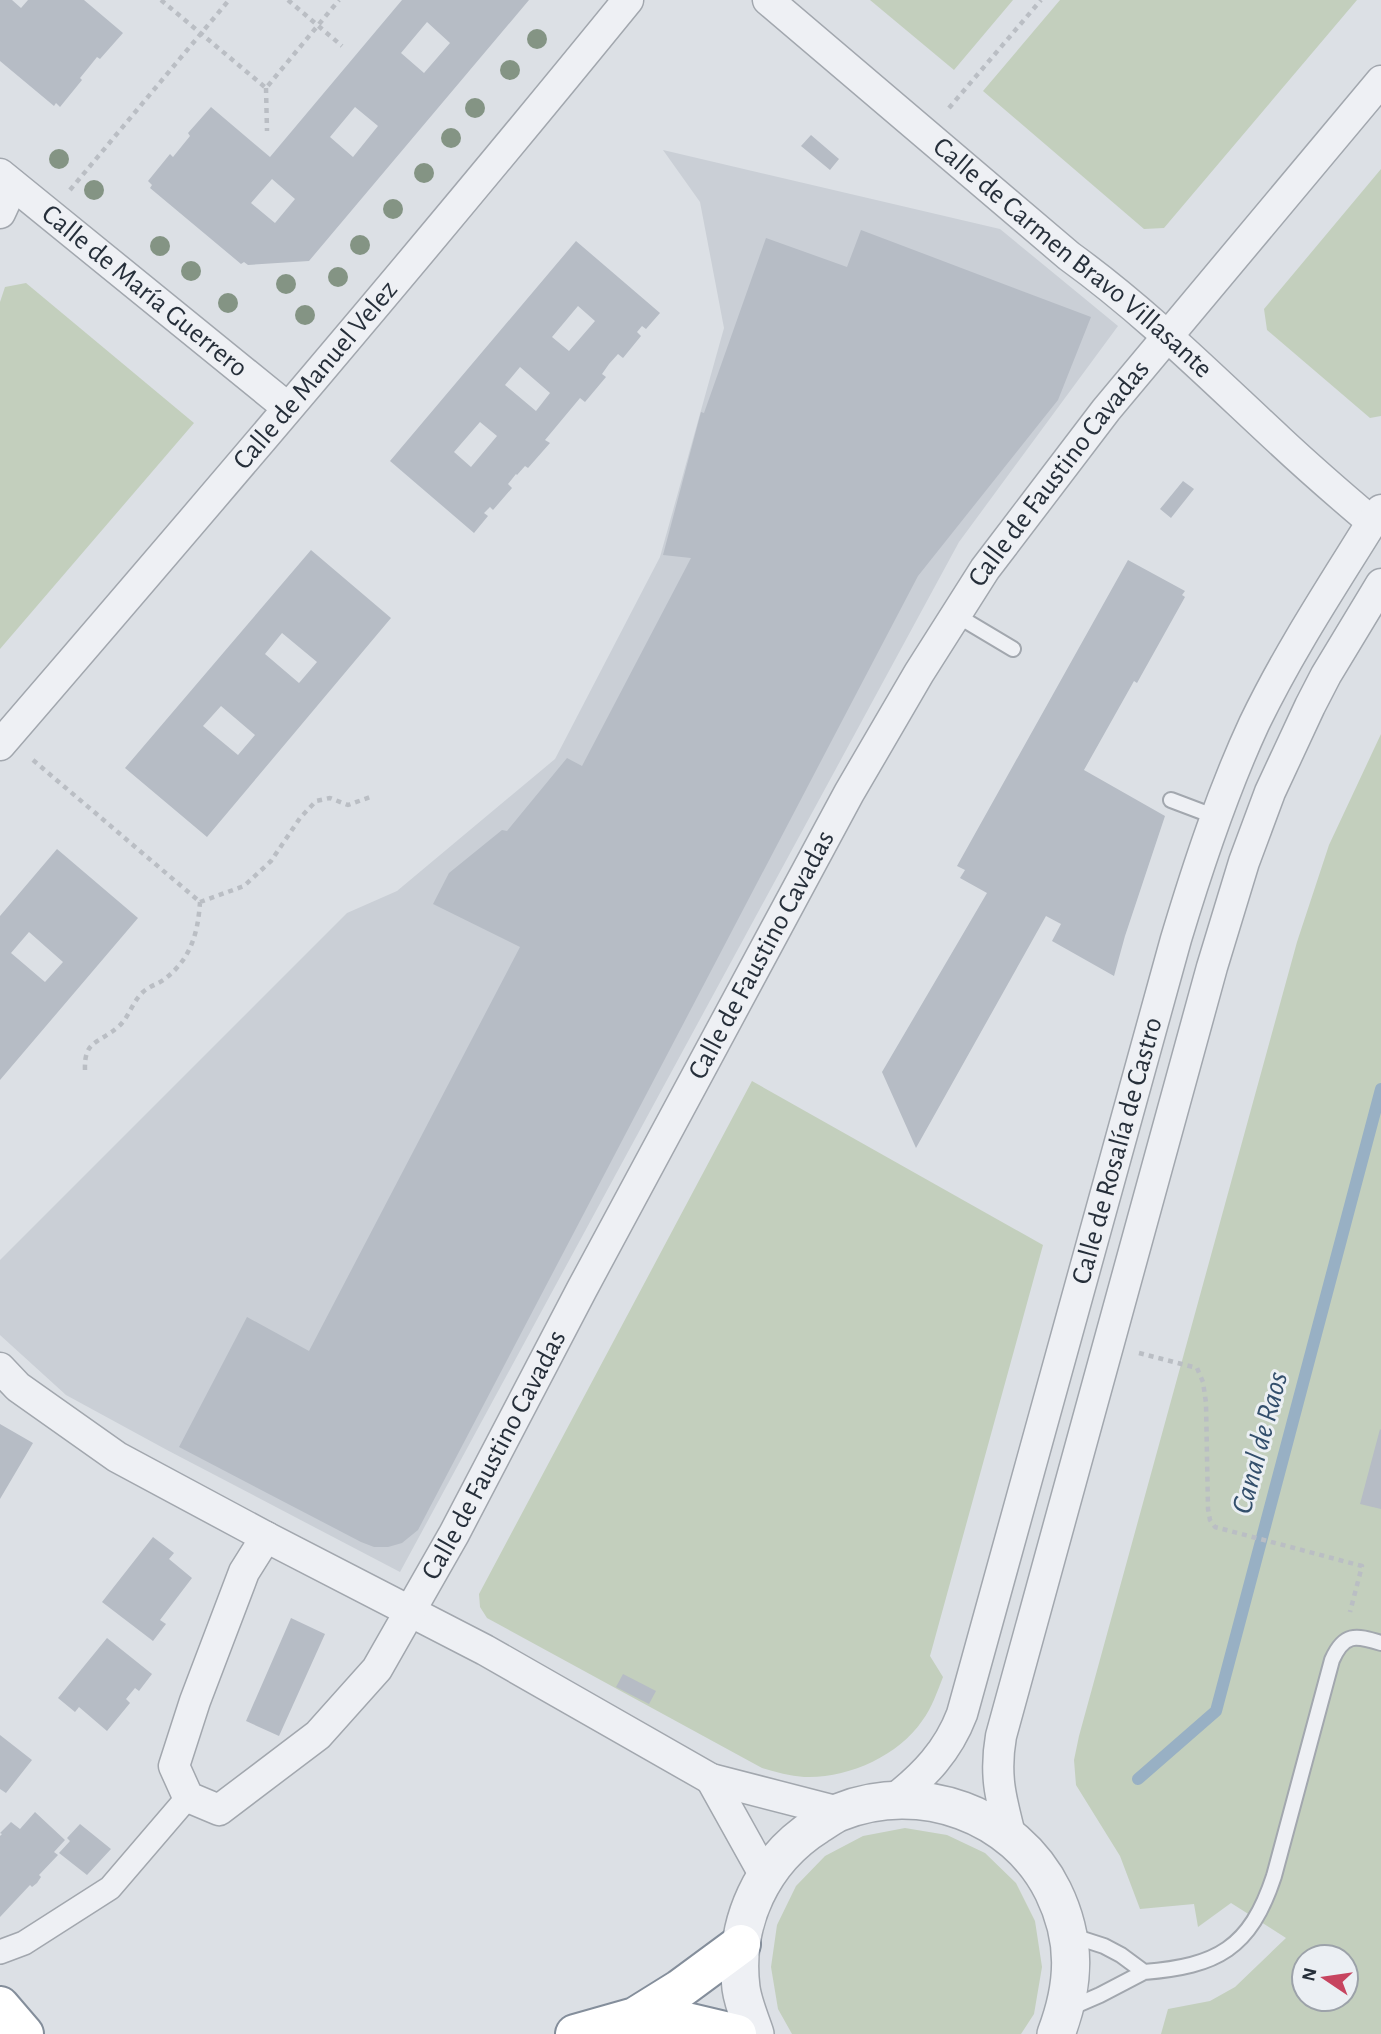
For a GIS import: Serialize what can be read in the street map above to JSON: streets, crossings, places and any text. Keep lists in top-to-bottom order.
{
  "streets": {
    "street": [
      "Calle de Carmen Bravo Villasante",
      "Calle de María Guerrero",
      "Calle de Manuel Velez",
      "Calle de Faustino Cavadas",
      "Calle de Rosalía de Castro"
    ]
  },
  "crossings": [
    ["Calle de Carmen Bravo Villasante", "Calle de Faustino Cavadas"],
    ["Calle de Carmen Bravo Villasante", "Calle de Rosalía de Castro"],
    ["Calle de María Guerrero", "Calle de Manuel Velez"]
  ],
  "water": ["Canal de Raos"],
  "north": "left"
}
